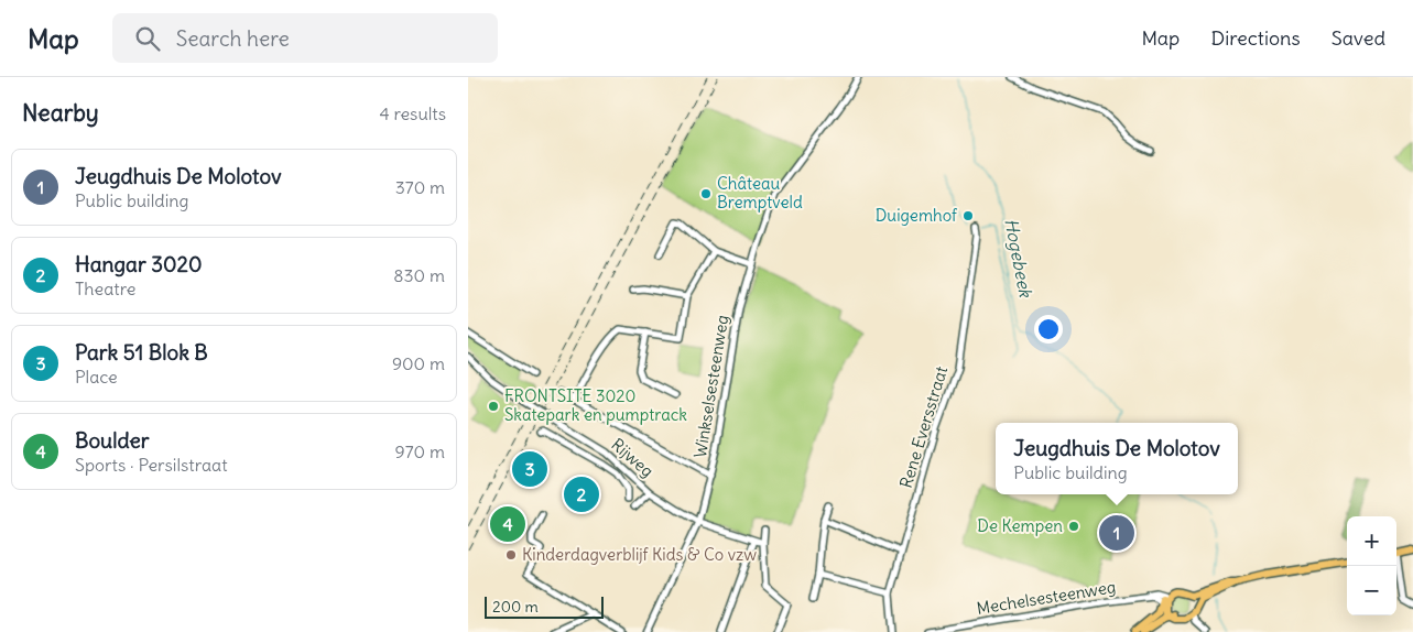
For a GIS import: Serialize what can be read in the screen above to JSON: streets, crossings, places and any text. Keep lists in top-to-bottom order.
{
  "streets": {
    "street": [
      "Winkselsesteenweg",
      "Rene Eversstraat",
      "Rijweg",
      "Mechelsesteenweg"
    ]
  },
  "crossings": [
    ["Winkselsesteenweg", "Rijweg"]
  ],
  "water": ["Hogebeek"],
  "places": [
    "Château Bremptveld",
    "Duigemhof",
    "FRONTSITE 3020 Skatepark en pumptrack",
    "De Kempen",
    "Kinderdagverblijf Kids & Co vzw"
  ],
  "scale_bar": "200 m",
  "page": {
    "header": "Map",
    "search": "Search here",
    "nav": ["Map", "Directions", "Saved"],
    "heading": ["Nearby", "4 results"],
    "list": [
      {
        "mark": "1",
        "name": "Jeugdhuis De Molotov",
        "note": "Public building",
        "value": "370 m"
      },
      {
        "mark": "2",
        "name": "Hangar 3020",
        "note": "Theatre",
        "value": "830 m"
      },
      {
        "mark": "3",
        "name": "Park 51 Blok B",
        "note": "Place",
        "value": "900 m"
      },
      {
        "mark": "4",
        "name": "Boulder",
        "note": "Sports · Persilstraat",
        "value": "970 m"
      }
    ],
    "popup": ["Jeugdhuis De Molotov", "Public building"],
    "pins": [
      "3",
      "2",
      "4",
      "1"
    ],
    "map_buttons": ["+", "−"],
    "scale": "200 m"
  }
}
